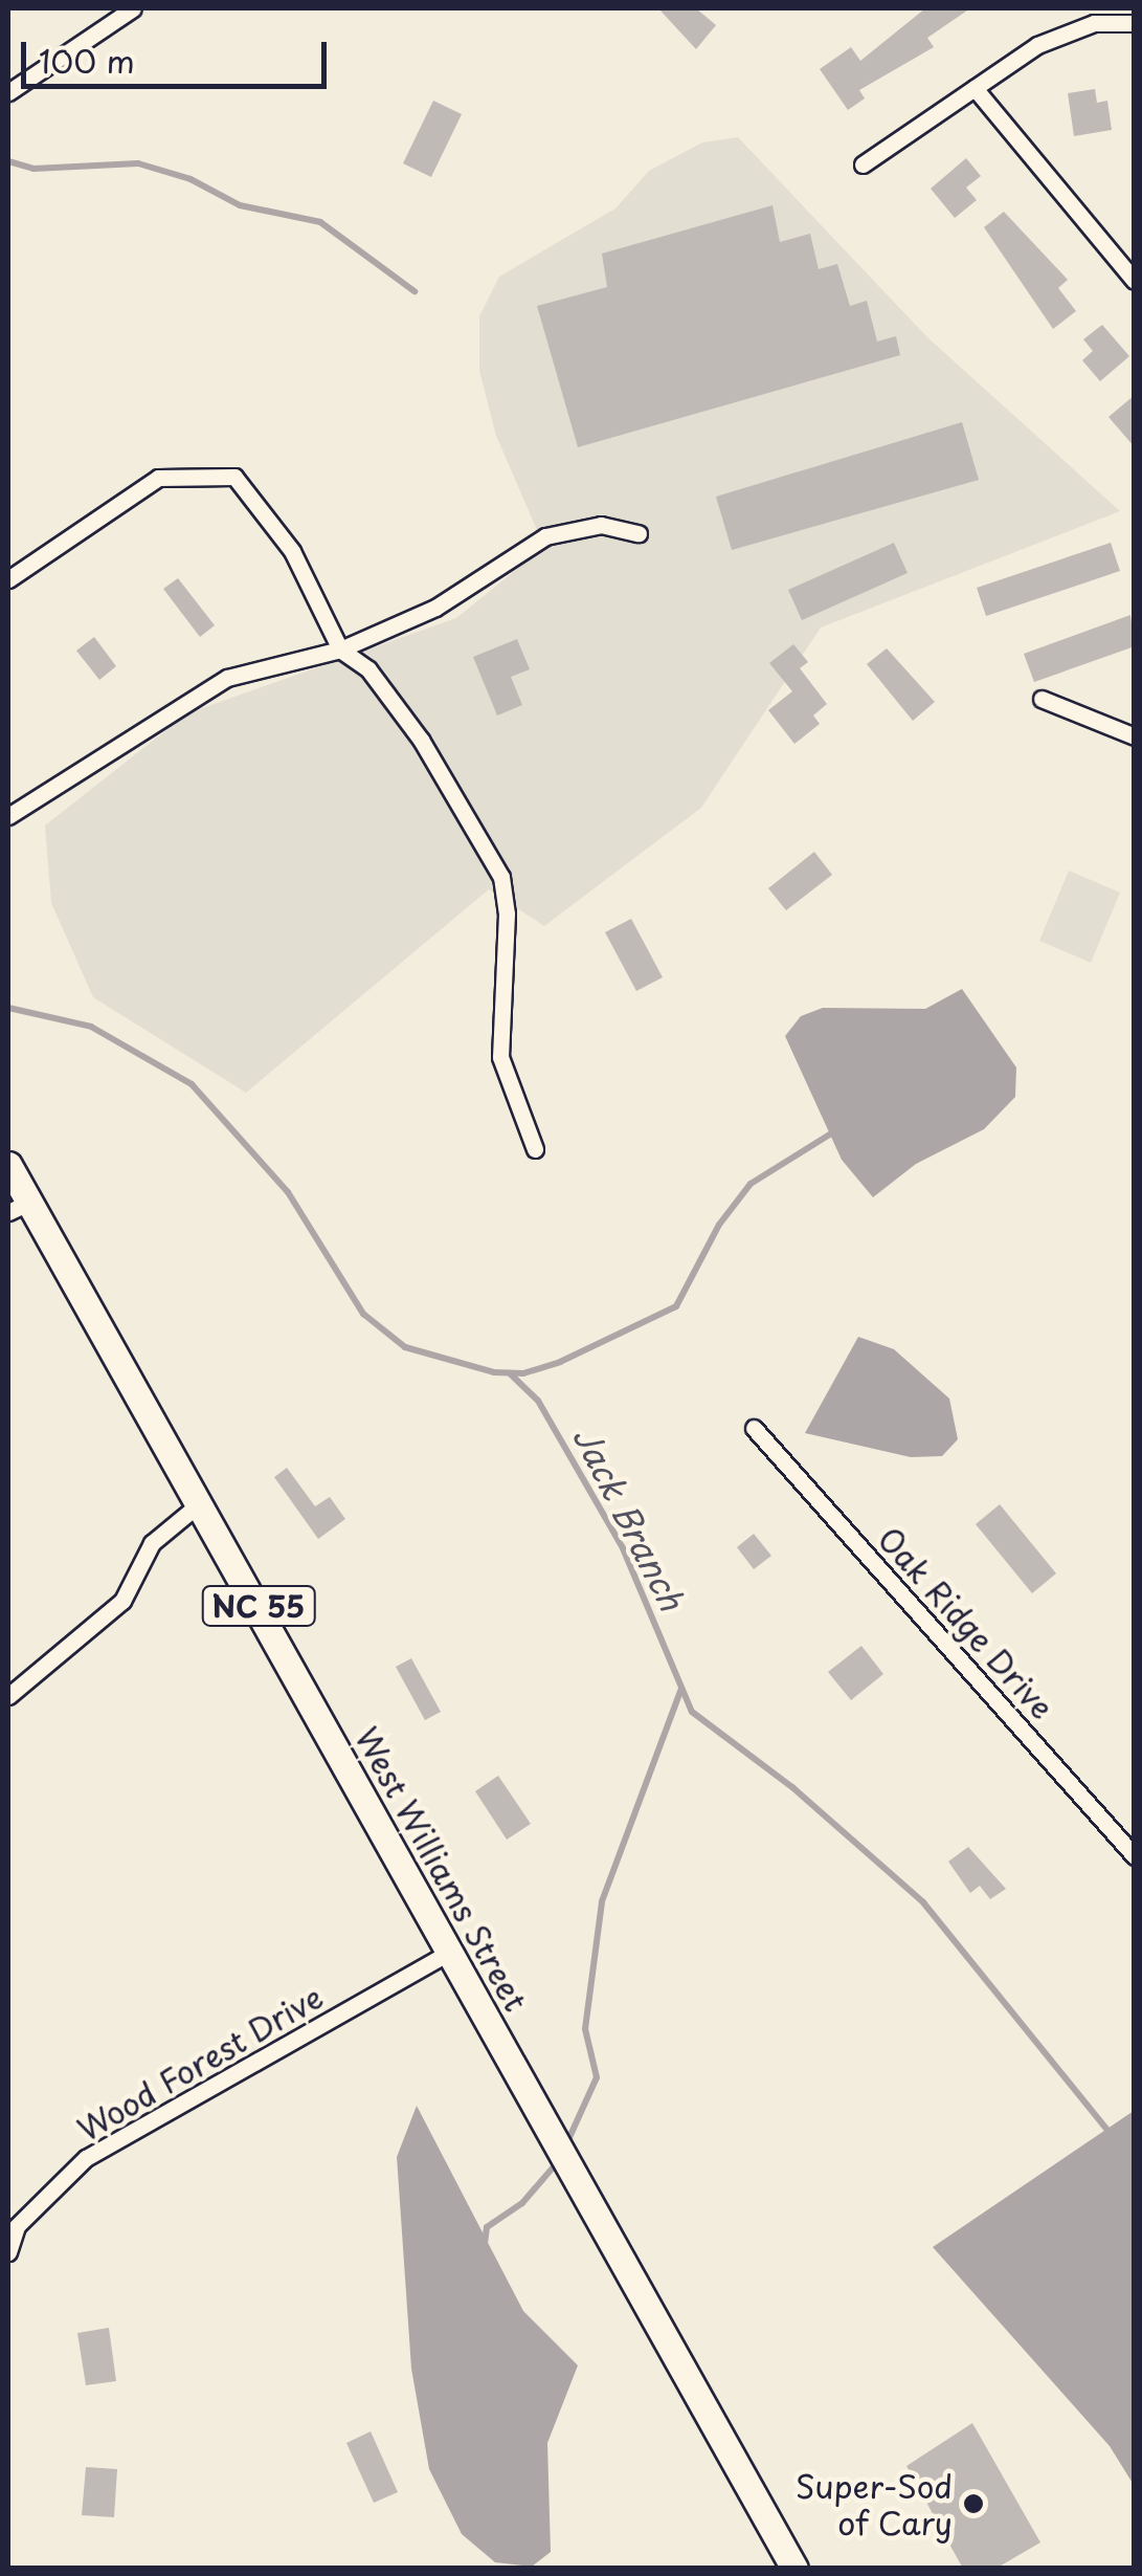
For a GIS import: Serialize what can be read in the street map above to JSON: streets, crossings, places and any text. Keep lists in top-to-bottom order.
{
  "streets": {
    "main road": ["NC 55", "West Williams Street"],
    "street": ["Oak Ridge Drive", "Wood Forest Drive"]
  },
  "crossings": [
    ["NC 55", "West Williams Street"],
    ["West Williams Street", "Wood Forest Drive"]
  ],
  "water": ["Jack Branch"],
  "places": ["Super-Sod of Cary"],
  "scale_bar": "100 m"
}
